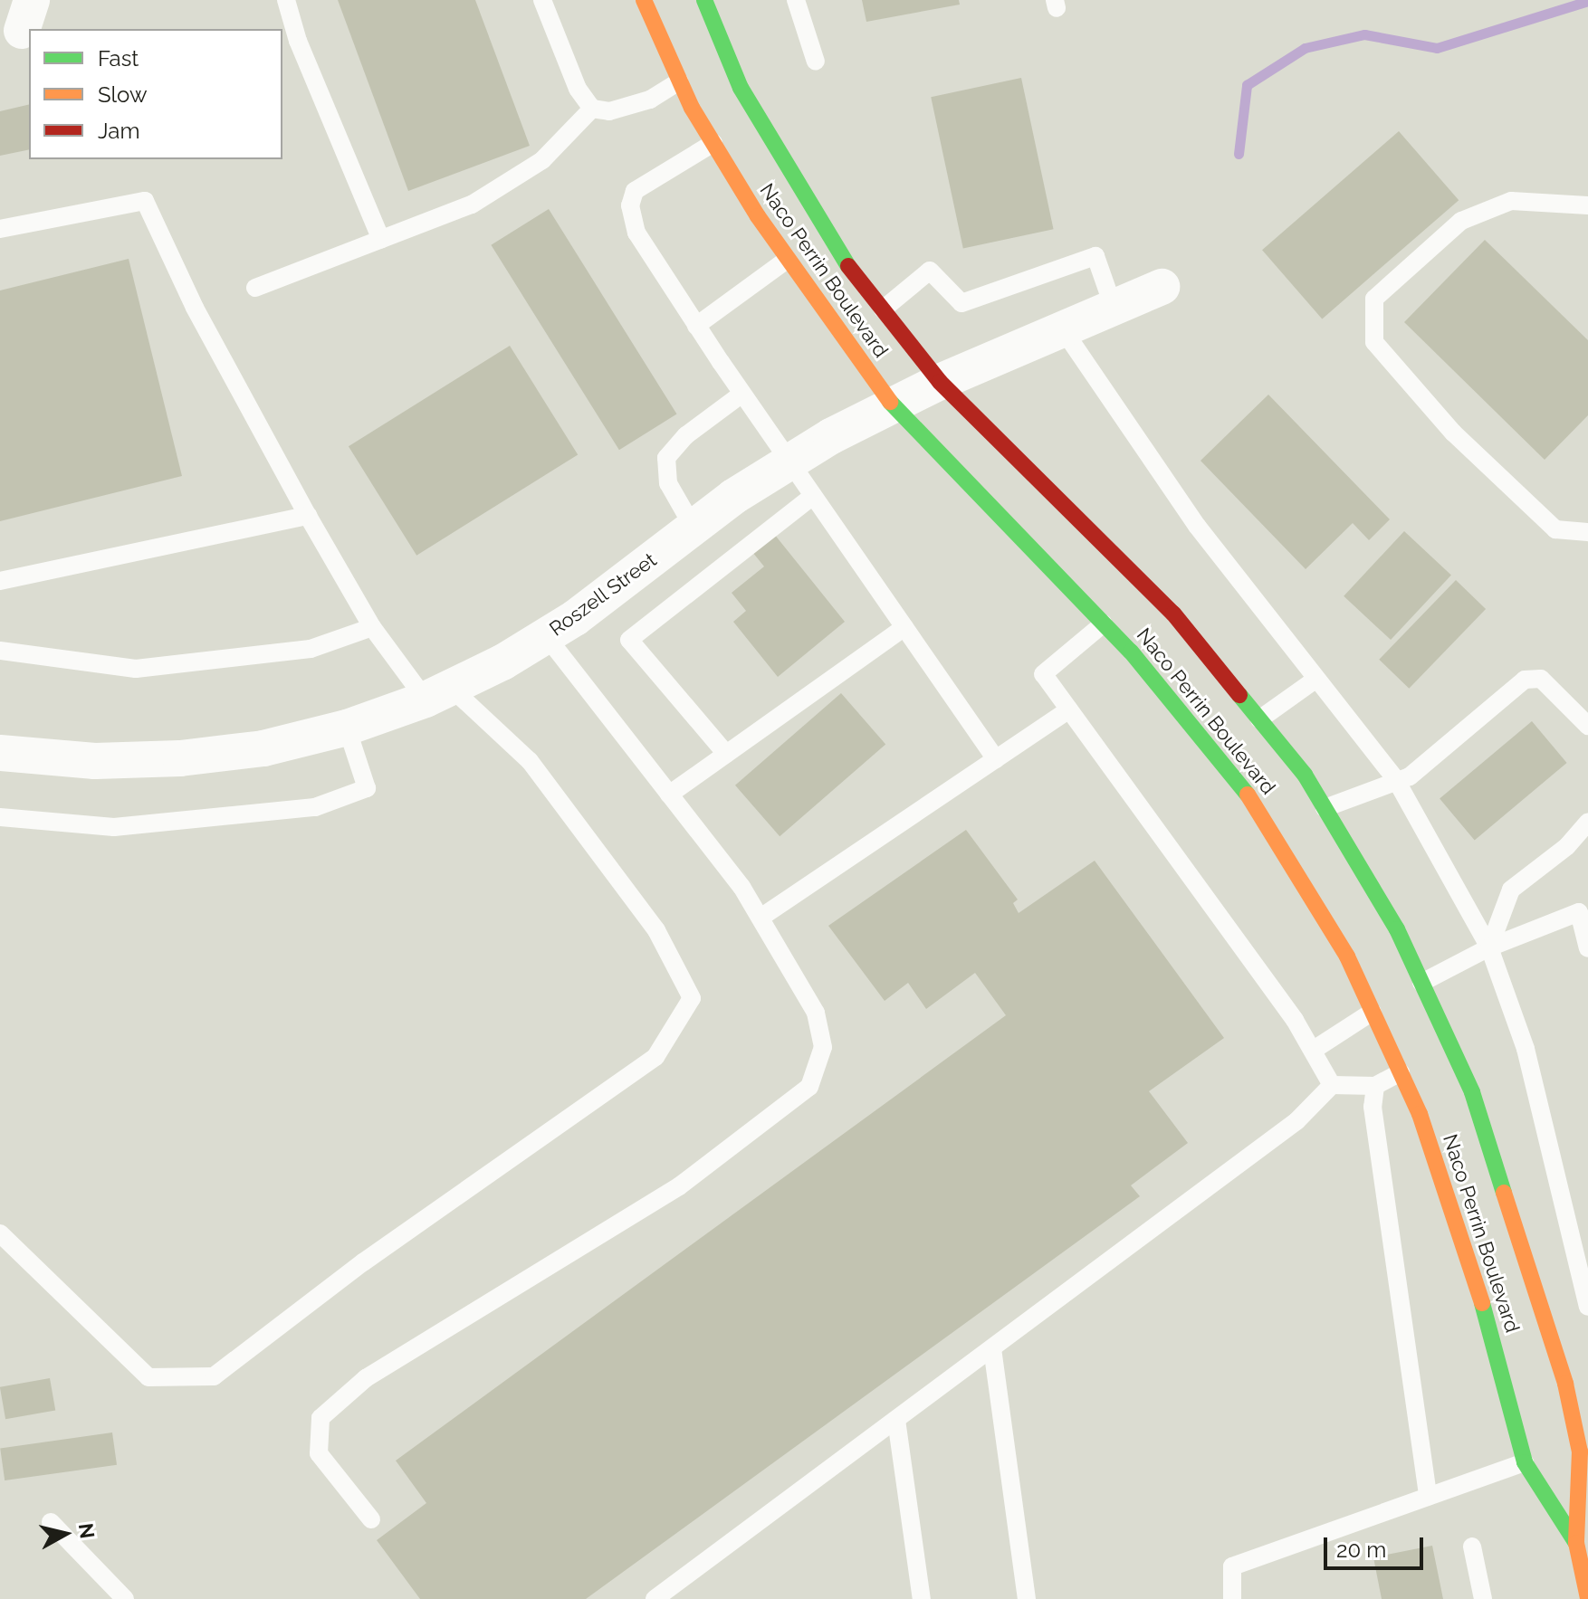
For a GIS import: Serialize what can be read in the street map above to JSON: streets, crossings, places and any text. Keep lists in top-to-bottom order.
{
  "streets": {
    "main road": ["Naco Perrin Boulevard"],
    "street": ["Roszell Street"]
  },
  "crossings": [
    ["Naco Perrin Boulevard", "Roszell Street"]
  ],
  "legend": ["Fast", "Slow", "Jam"],
  "scale_bar": "20 m",
  "north": "right"
}
